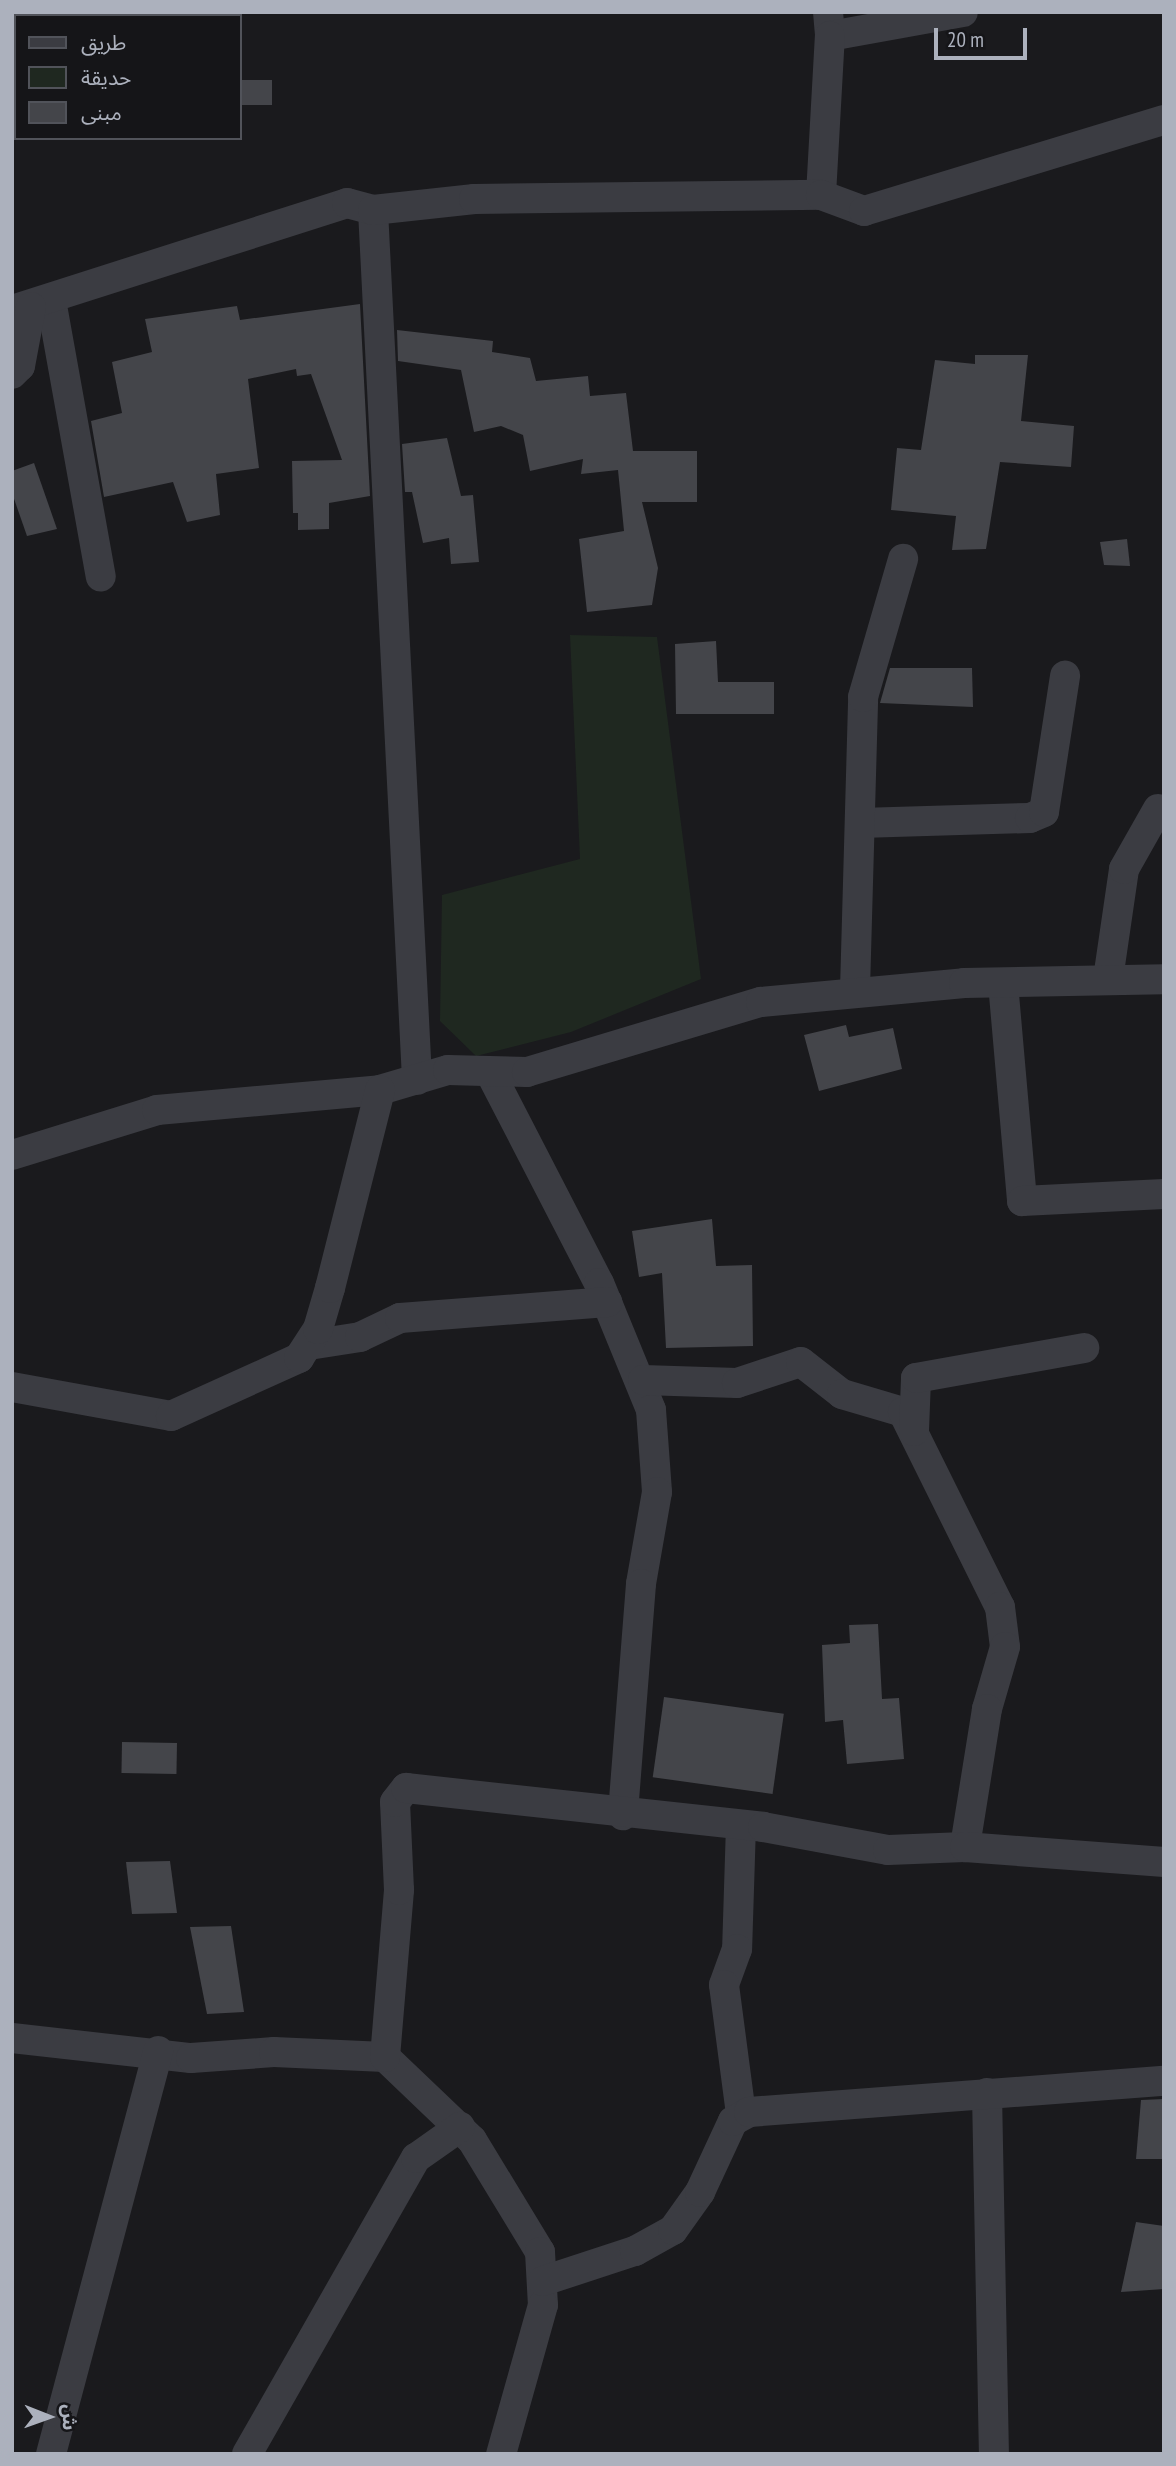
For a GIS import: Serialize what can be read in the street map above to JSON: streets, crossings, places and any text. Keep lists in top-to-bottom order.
{
  "legend": ["طريق", "حديقة", "مبنى"],
  "scale_bar": "20 m",
  "north": "right"
}
